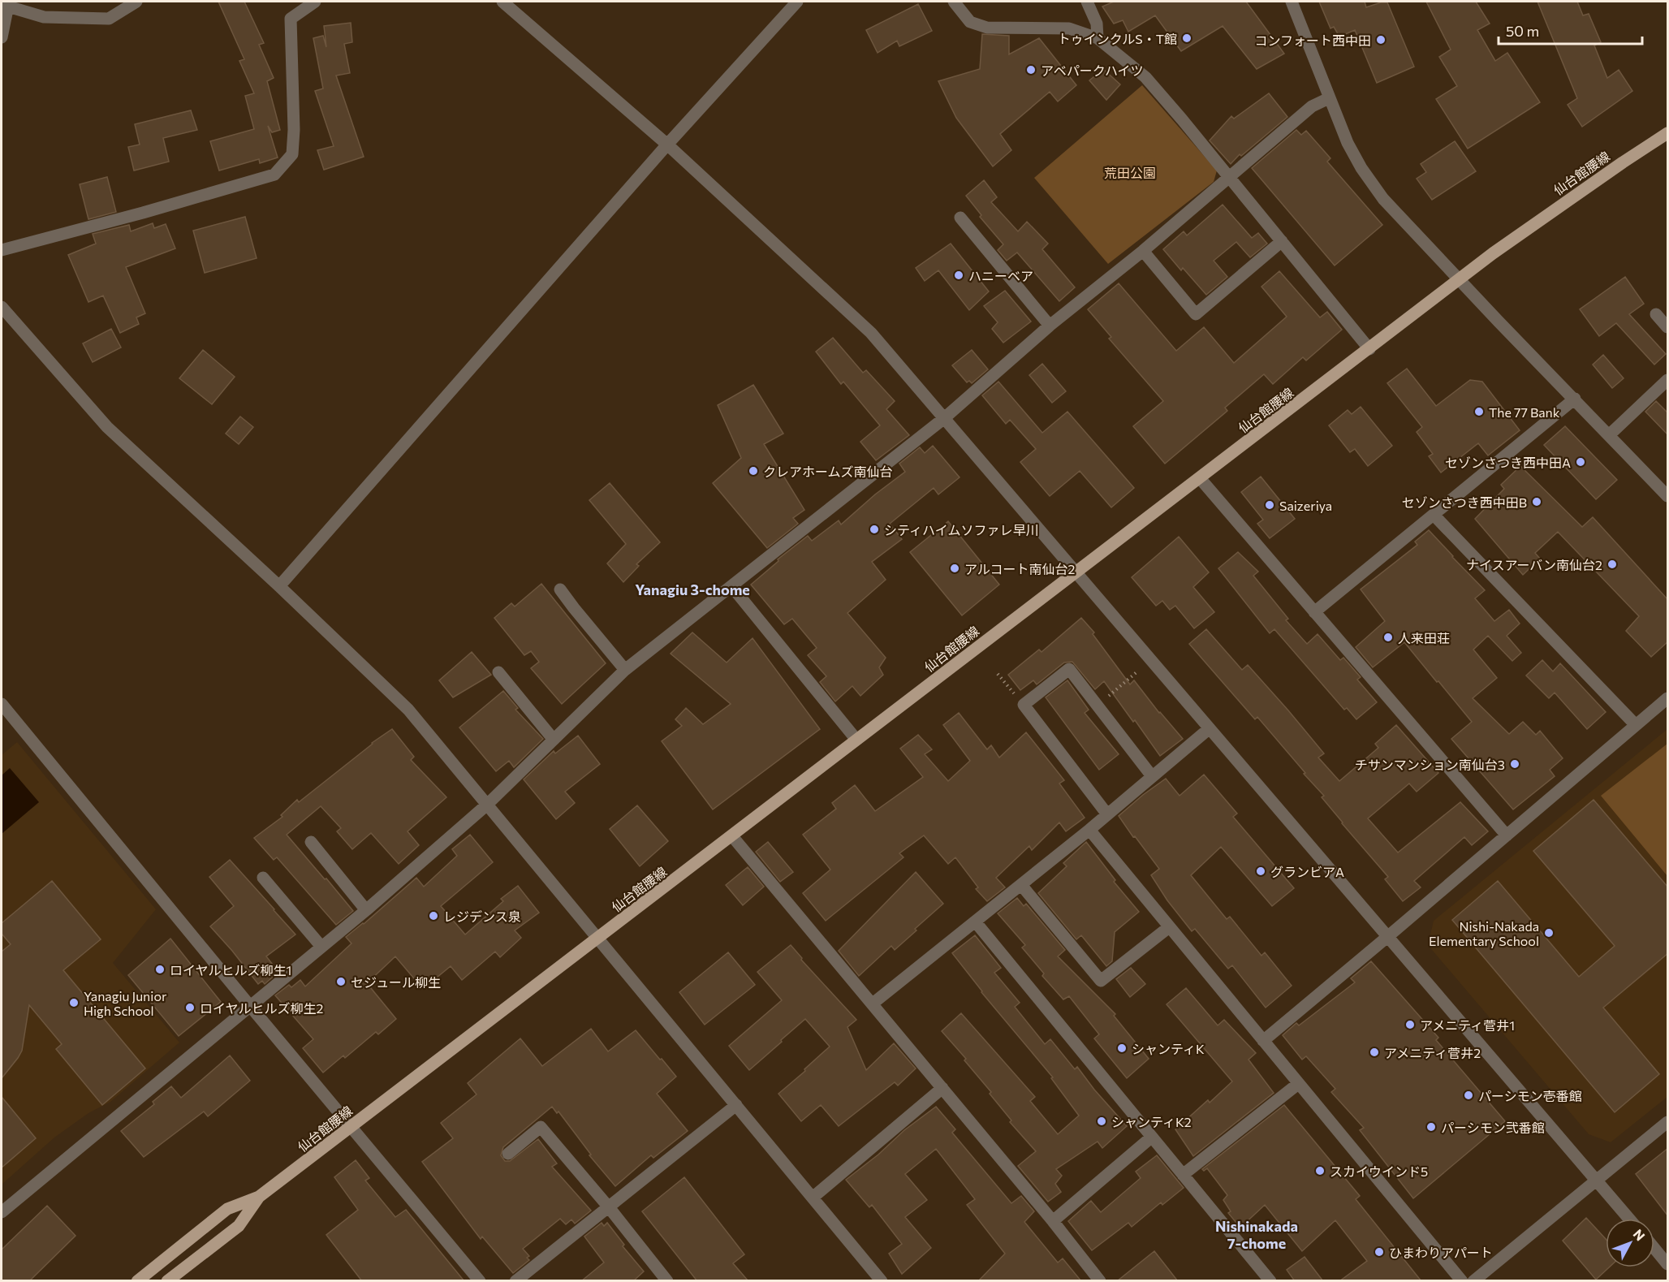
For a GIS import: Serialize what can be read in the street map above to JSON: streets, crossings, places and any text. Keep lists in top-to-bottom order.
{
  "streets": {
    "main road": ["仙台館腰線"]
  },
  "districts": ["Yanagiu 3-chome", "Nishinakada 7-chome"],
  "parks": ["荒田公園"],
  "places": [
    "トゥインクルS・T館",
    "コンフォート西中田",
    "アベパークハイツ",
    "ハニーベア",
    "The 77 Bank",
    "セゾンさつき西中田A",
    "クレアホームズ南仙台",
    "セゾンさつき西中田B",
    "Saizeriya",
    "シティハイムソファレ早川",
    "ナイスアーバン南仙台2",
    "アルコート南仙台2",
    "人来田荘",
    "チサンマンション南仙台3",
    "グランビアA",
    "レジデンス泉",
    "Nishi-Nakada Elementary School",
    "ロイヤルヒルズ柳生1",
    "セジュール柳生",
    "Yanagiu Junior High School",
    "ロイヤルヒルズ柳生2",
    "アメニティ菅井1",
    "シャンティK",
    "アメニティ菅井2",
    "パーシモン壱番館",
    "シャンティK2",
    "パーシモン弐番館",
    "スカイウインド5",
    "ひまわりアパート"
  ],
  "scale_bar": "50 m",
  "north": "top right"
}
